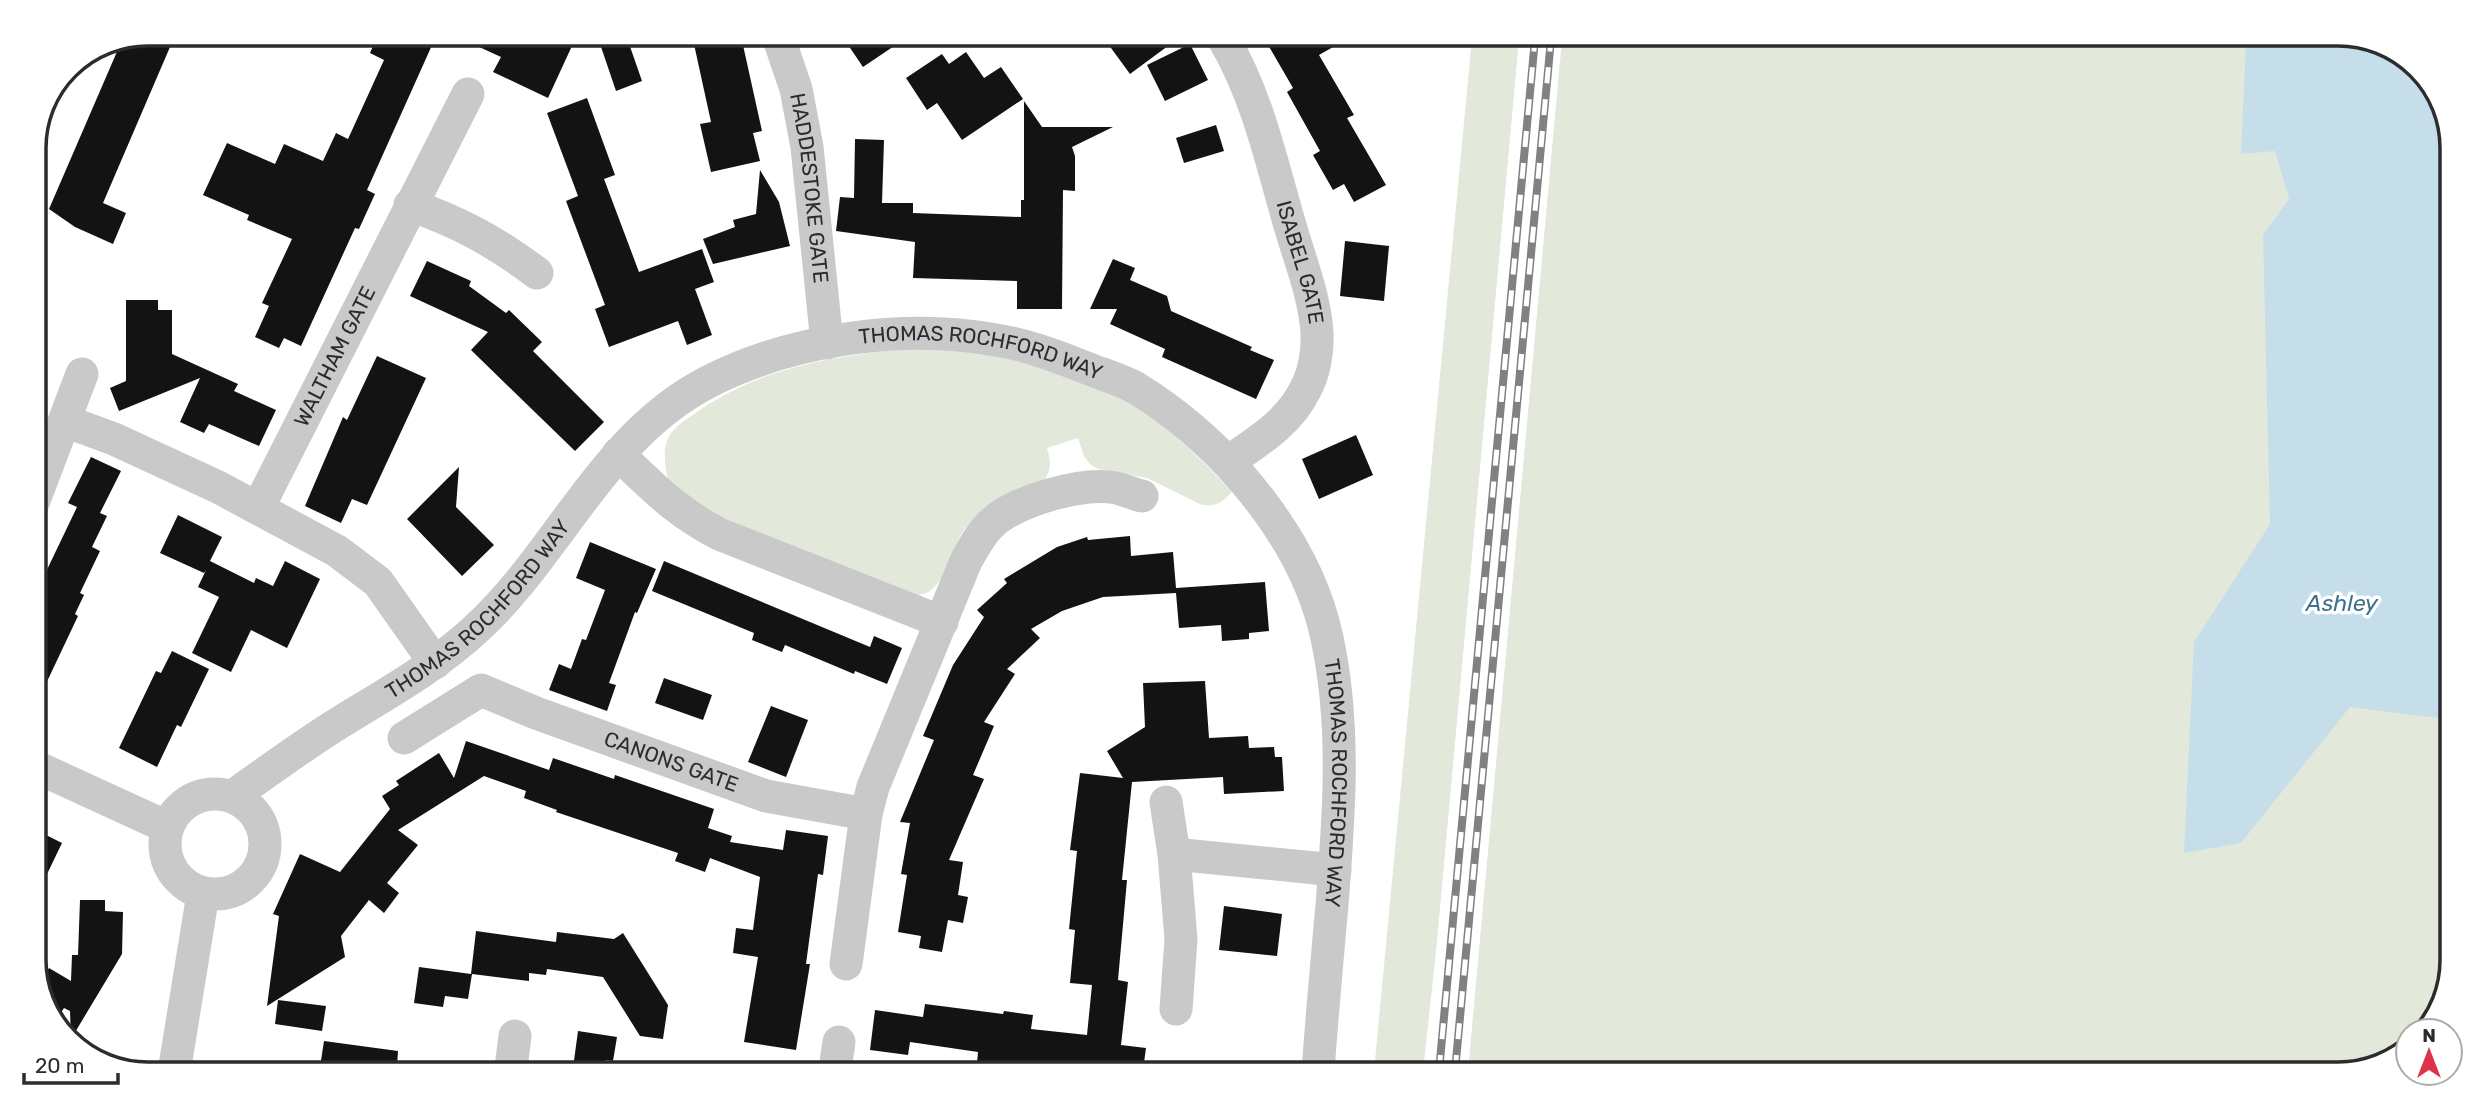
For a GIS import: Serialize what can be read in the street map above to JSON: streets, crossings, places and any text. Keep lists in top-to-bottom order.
{
  "streets": {
    "street": [
      "HADDESTOKE GATE",
      "ISABEL GATE",
      "WALTHAM GATE",
      "THOMAS ROCHFORD WAY",
      "CANONS GATE"
    ]
  },
  "crossings": [
    ["HADDESTOKE GATE", "THOMAS ROCHFORD WAY"],
    ["ISABEL GATE", "THOMAS ROCHFORD WAY"]
  ],
  "water": ["Ashley"],
  "scale_bar": "20 m",
  "north": "top"
}
